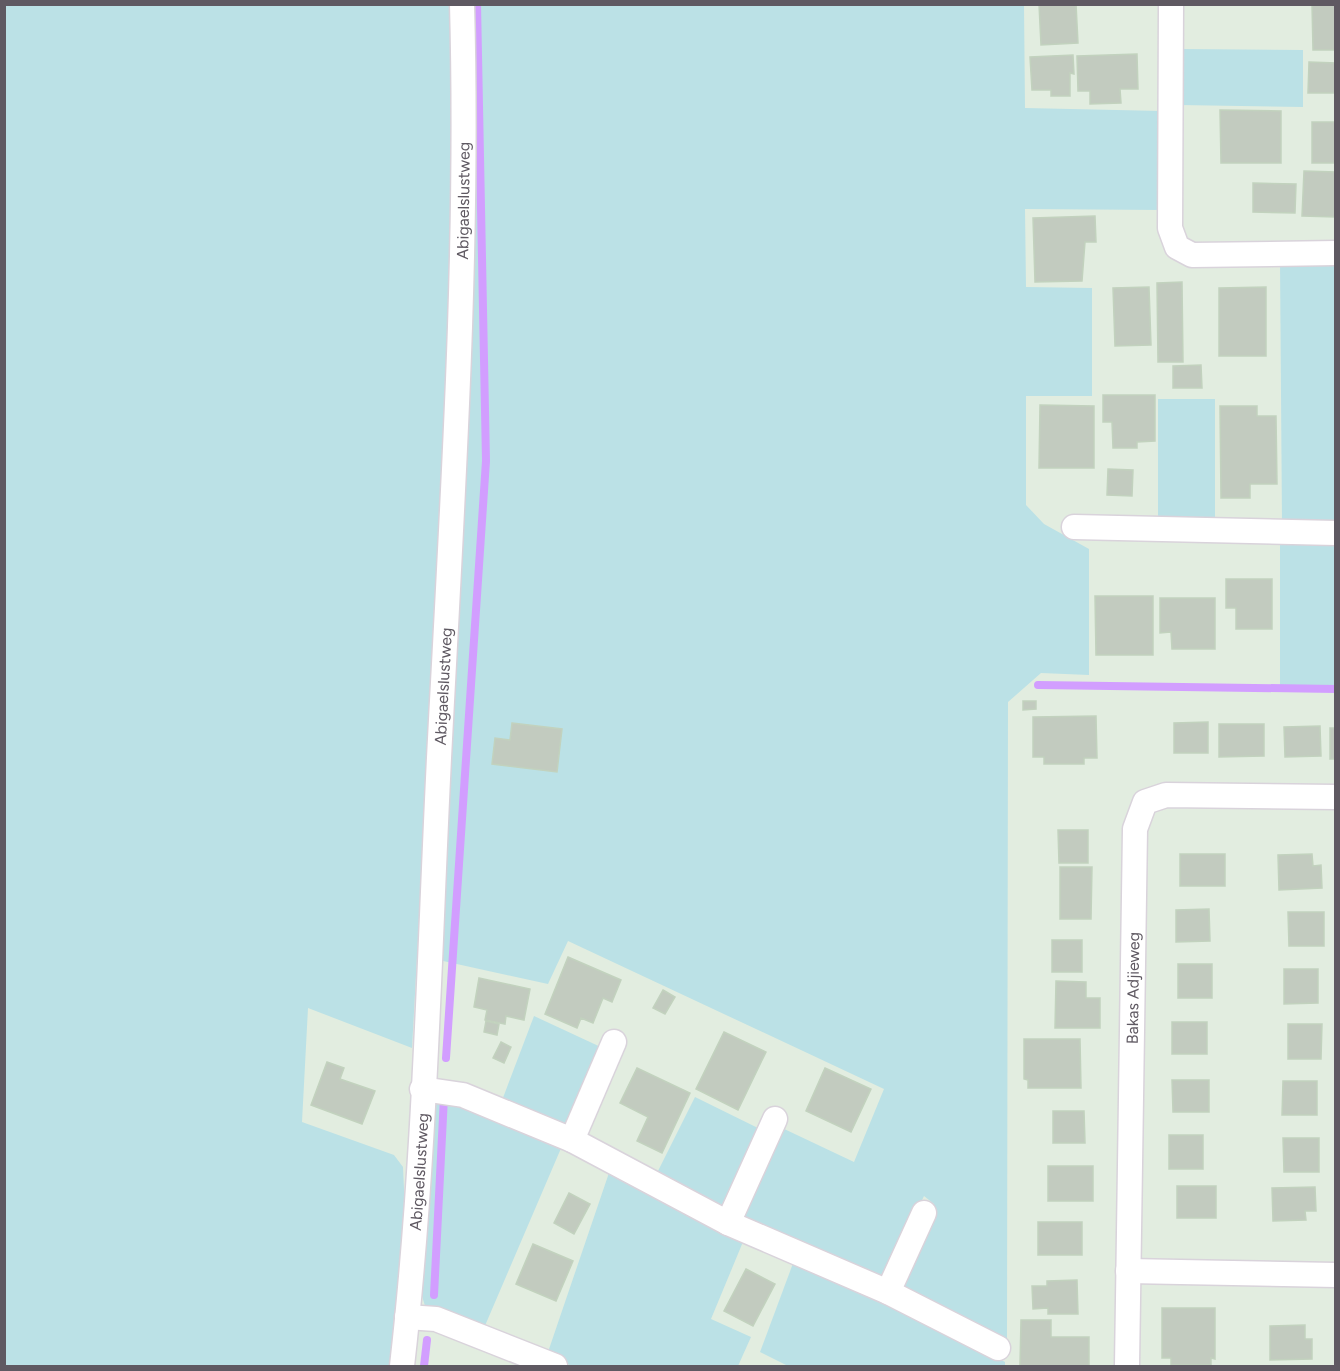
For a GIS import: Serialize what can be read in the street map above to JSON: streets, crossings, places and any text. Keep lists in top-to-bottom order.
{
  "streets": {
    "street": ["Abigaelslustweg", "Bakas Adjieweg"]
  }
}
